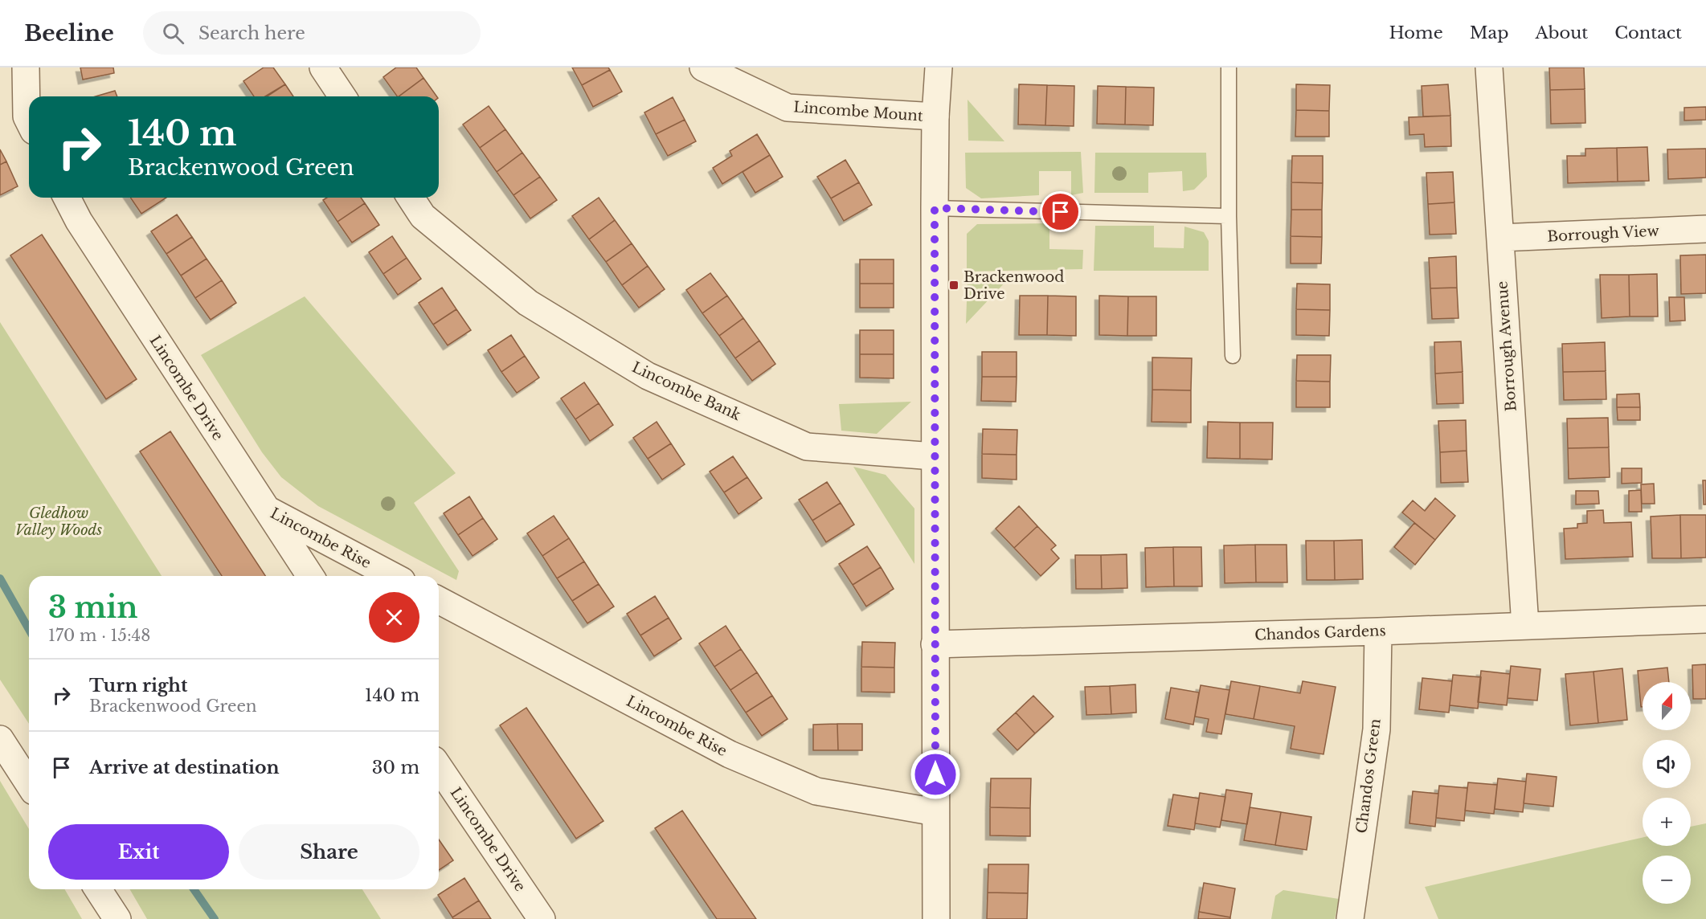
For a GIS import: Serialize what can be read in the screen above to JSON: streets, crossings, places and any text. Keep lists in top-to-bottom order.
{
  "streets": {
    "street": [
      "Lincombe Mount",
      "Borrough View",
      "Borrough Avenue",
      "Lincombe Drive",
      "Lincombe Bank",
      "Lincombe Rise",
      "Chandos Gardens",
      "Chandos Green"
    ]
  },
  "crossings": [
    ["Borrough View", "Borrough Avenue"],
    ["Borrough Avenue", "Chandos Gardens"],
    ["Lincombe Drive", "Lincombe Rise"],
    ["Chandos Gardens", "Chandos Green"]
  ],
  "parks": ["Gledhow Valley Woods"],
  "places": {
    "transit": ["Brackenwood Drive"]
  },
  "north": "top",
  "page": {
    "header": "Beeline",
    "search": "Search here",
    "nav": [
      "Home",
      "Map",
      "About",
      "Contact"
    ],
    "turn": ["140 m", "Brackenwood Green"],
    "heading": ["3 min", "170 m · 15:48"],
    "list": [
      {
        "name": "Turn right",
        "note": "Brackenwood Green",
        "value": "140 m"
      },
      {
        "name": "Arrive at destination",
        "value": "30 m"
      }
    ],
    "map_buttons": ["+", "−"],
    "buttons": ["Exit", "Share"]
  }
}
